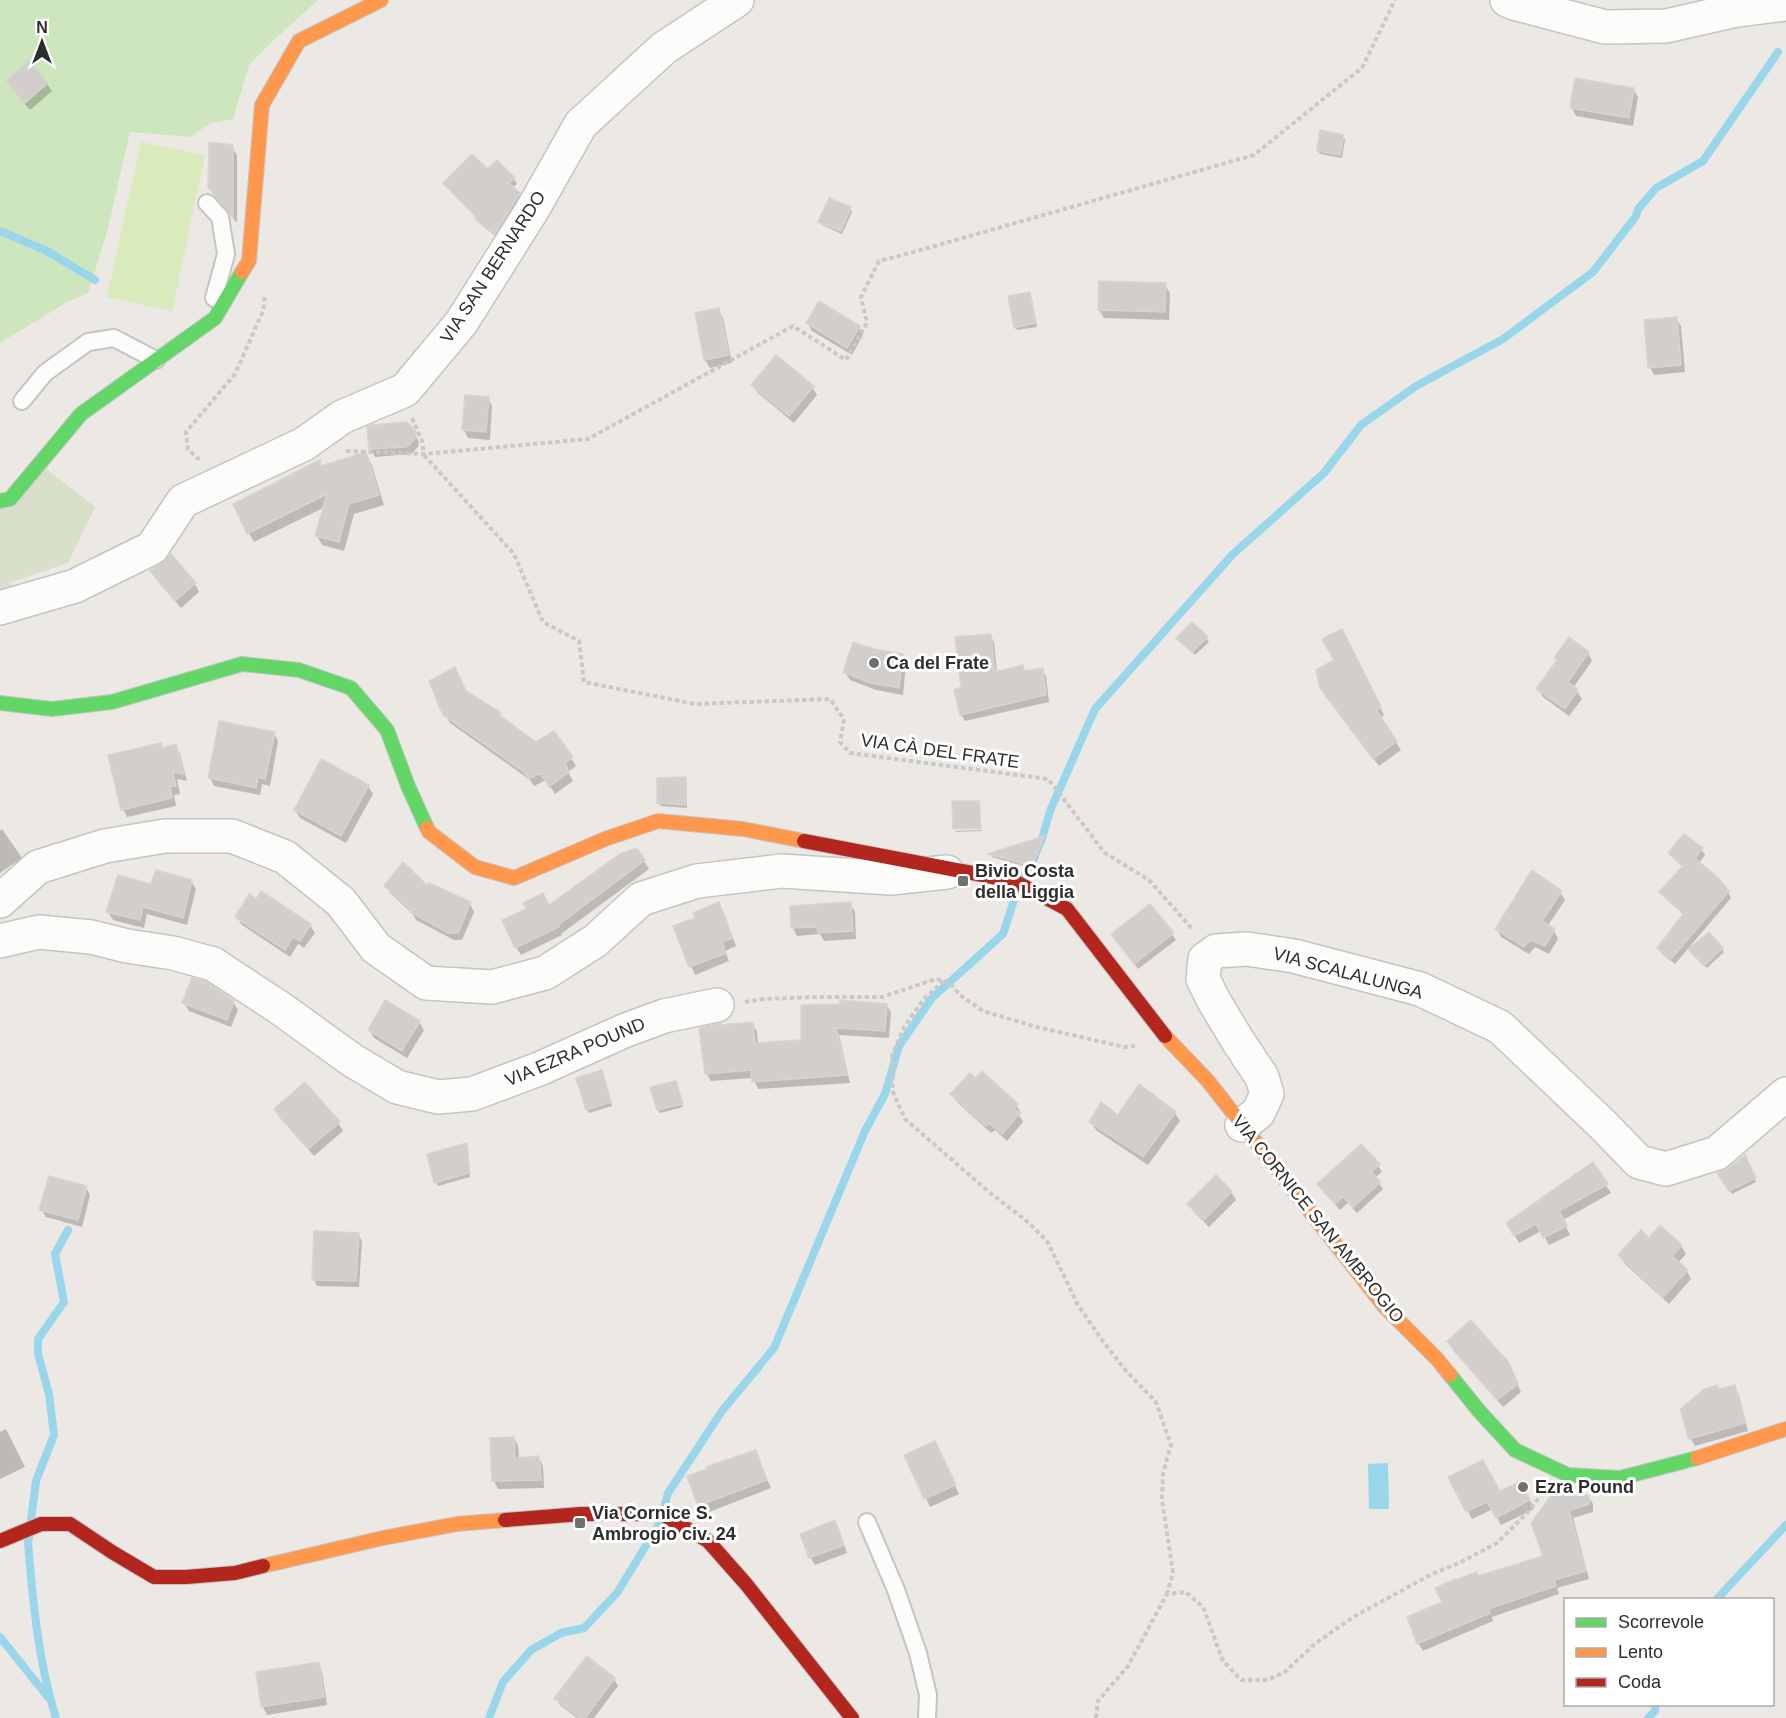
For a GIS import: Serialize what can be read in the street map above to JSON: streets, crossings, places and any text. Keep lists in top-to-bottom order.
{
  "streets": {
    "street": [
      "VIA SAN BERNARDO",
      "VIA SCALALUNGA",
      "VIA EZRA POUND",
      "VIA CORNICE SAN AMBROGIO"
    ],
    "path": ["VIA CÀ DEL FRATE"]
  },
  "crossings": [
    ["VIA SCALALUNGA", "VIA CORNICE SAN AMBROGIO"]
  ],
  "places": {
    "other": ["Ca del Frate", "Ezra Pound"],
    "transit": ["Bivio Costa della Liggia", "Via Cornice S. Ambrogio civ. 24"]
  },
  "legend": ["Scorrevole", "Lento", "Coda"],
  "north": "top"
}
